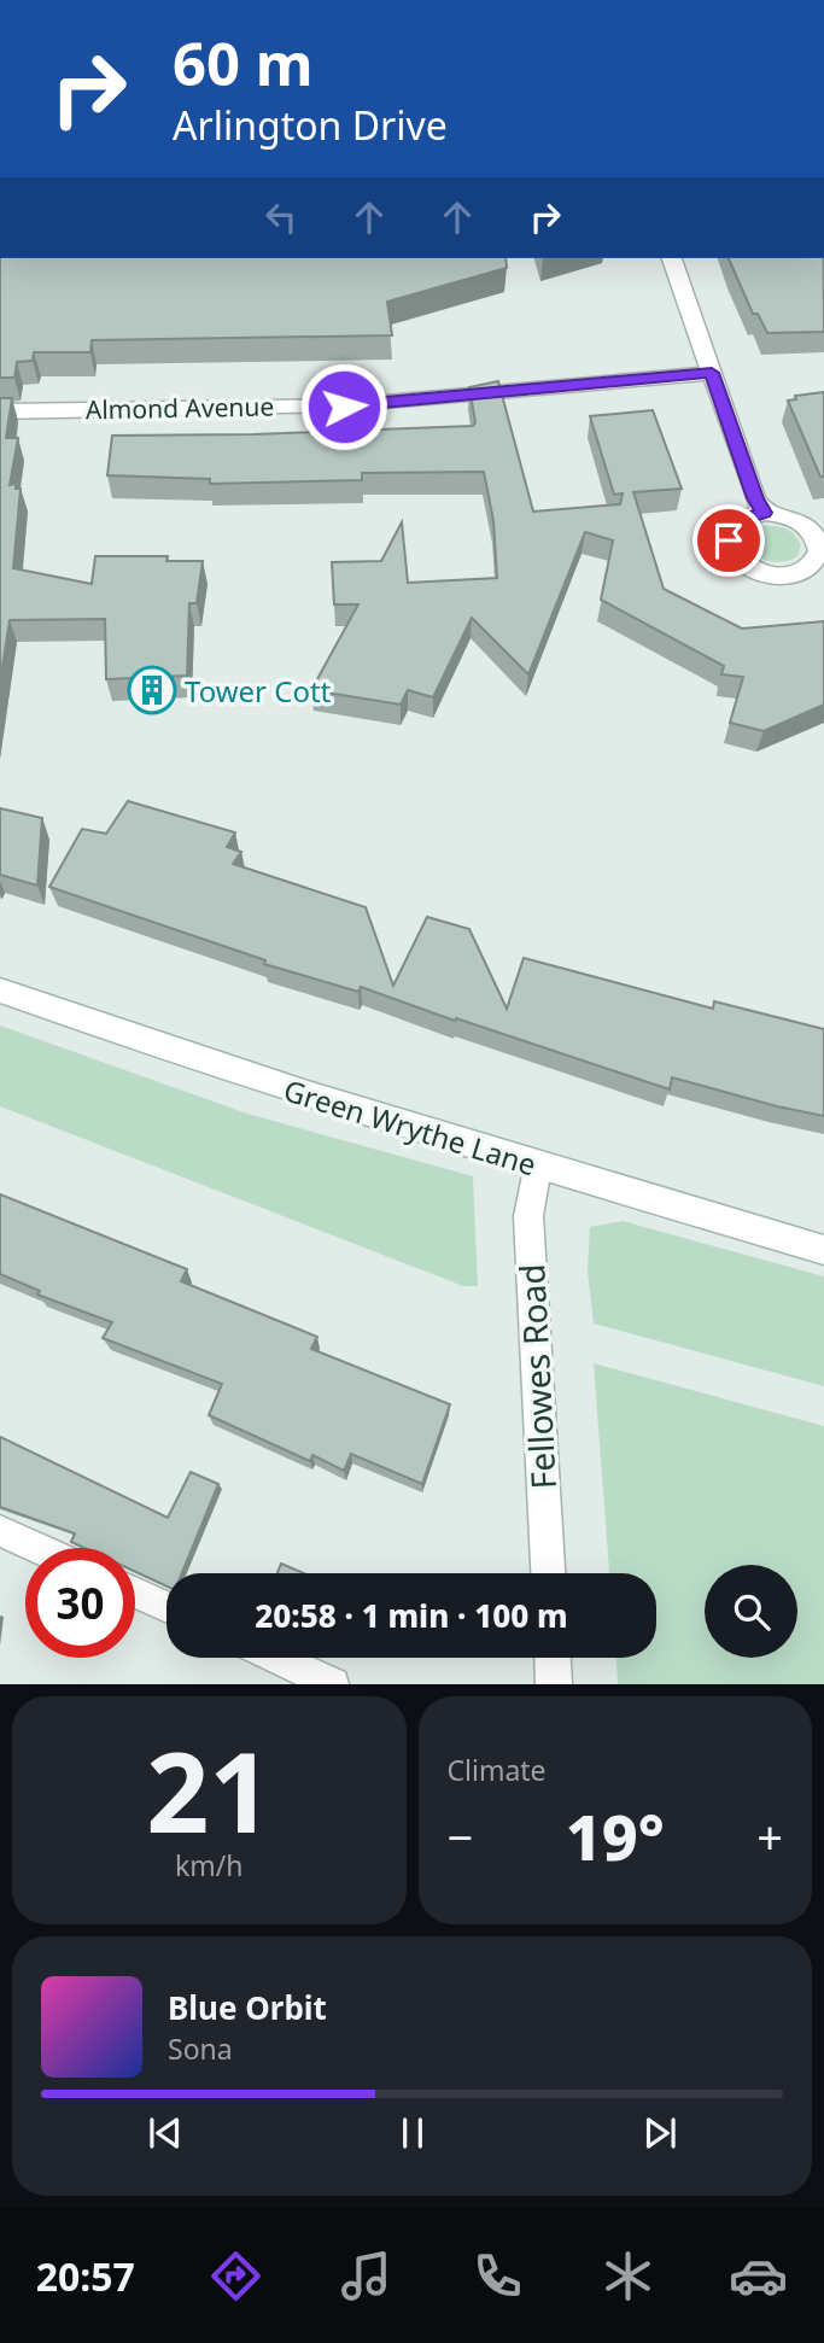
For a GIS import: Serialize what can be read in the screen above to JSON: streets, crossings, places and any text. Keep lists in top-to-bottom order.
{
  "streets": {
    "street": ["Almond Avenue", "Green Wrythe Lane", "Fellowes Road"]
  },
  "crossings": [
    ["Green Wrythe Lane", "Fellowes Road"]
  ],
  "places": {
    "building": ["Tower Cott"]
  },
  "page": {
    "turn": ["60 m", "Arlington Drive"],
    "limit": "30",
    "trip": "20:58 · 1 min · 100 m",
    "tile": [
      ["21", "km/h"],
      "Climate"
    ],
    "heat": ["−", "19°", "+"],
    "song": ["Blue Orbit", "Sona"],
    "tabs": "20:57"
  }
}
